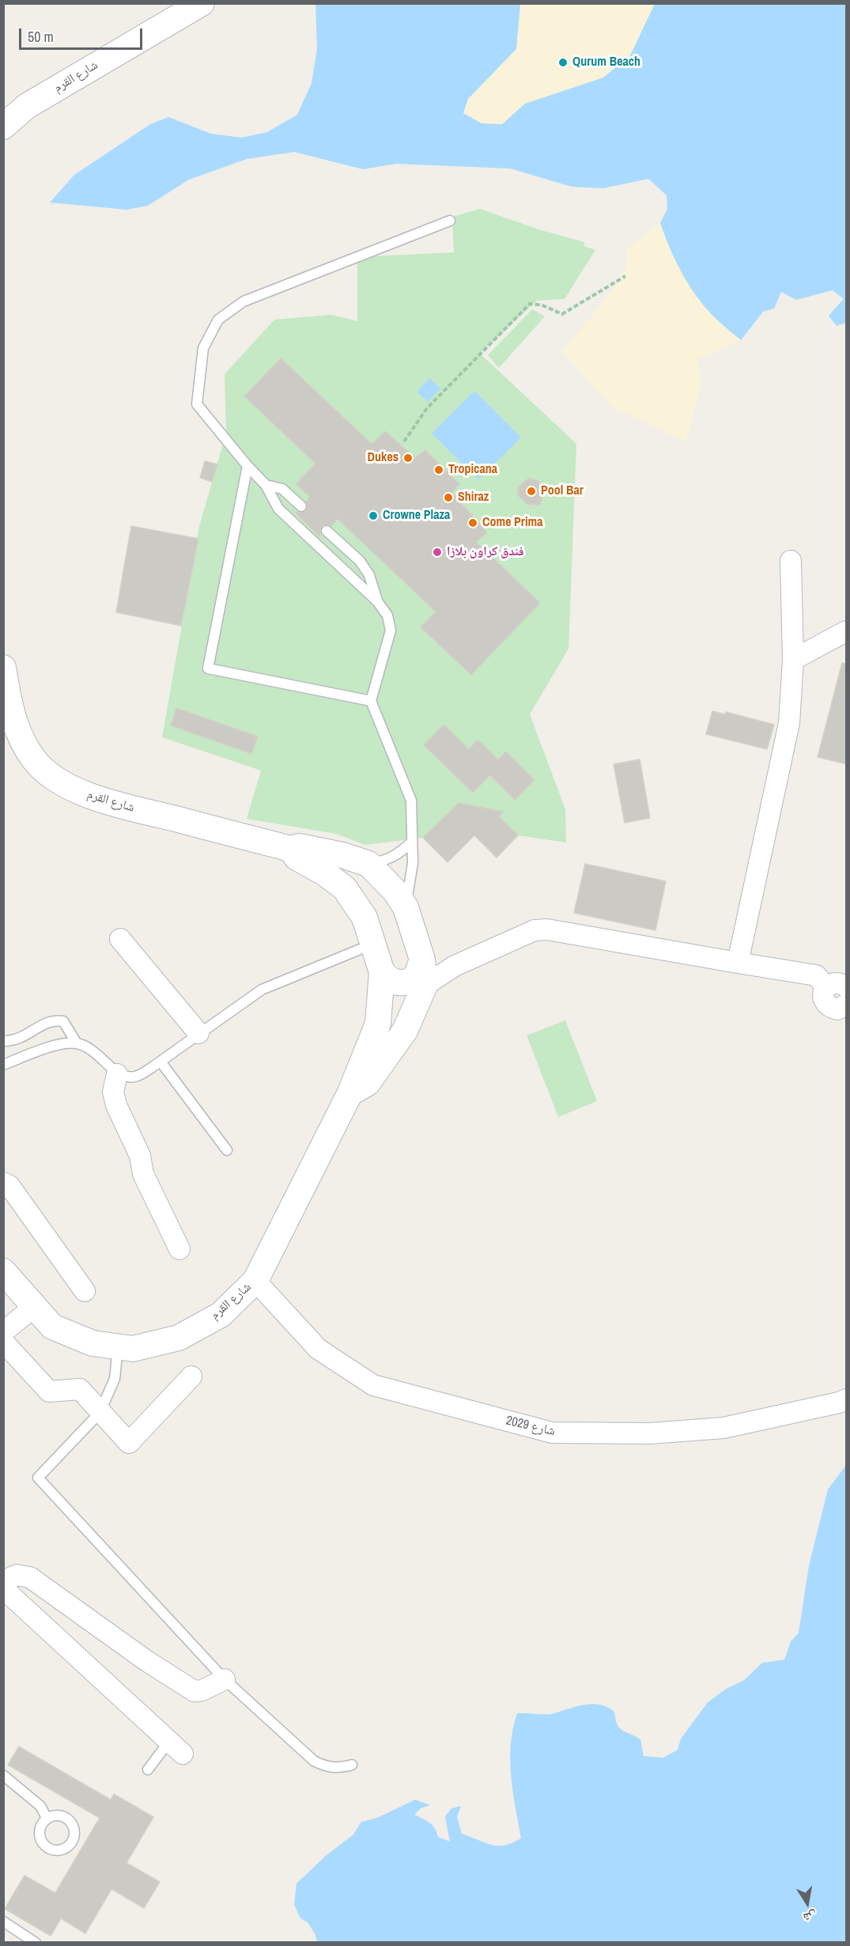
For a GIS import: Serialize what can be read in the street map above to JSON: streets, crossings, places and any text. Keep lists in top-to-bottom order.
{
  "streets": {
    "street": ["شارع القرم", "2029 شارع"]
  },
  "crossings": [
    ["شارع القرم", "2029 شارع"]
  ],
  "places": [
    "Qurum Beach",
    "Dukes",
    "Tropicana",
    "Pool Bar",
    "Shiraz",
    "Crowne Plaza",
    "Come Prima",
    "فندق كراون بلازا"
  ],
  "scale_bar": "50 m",
  "north": "bottom"
}
